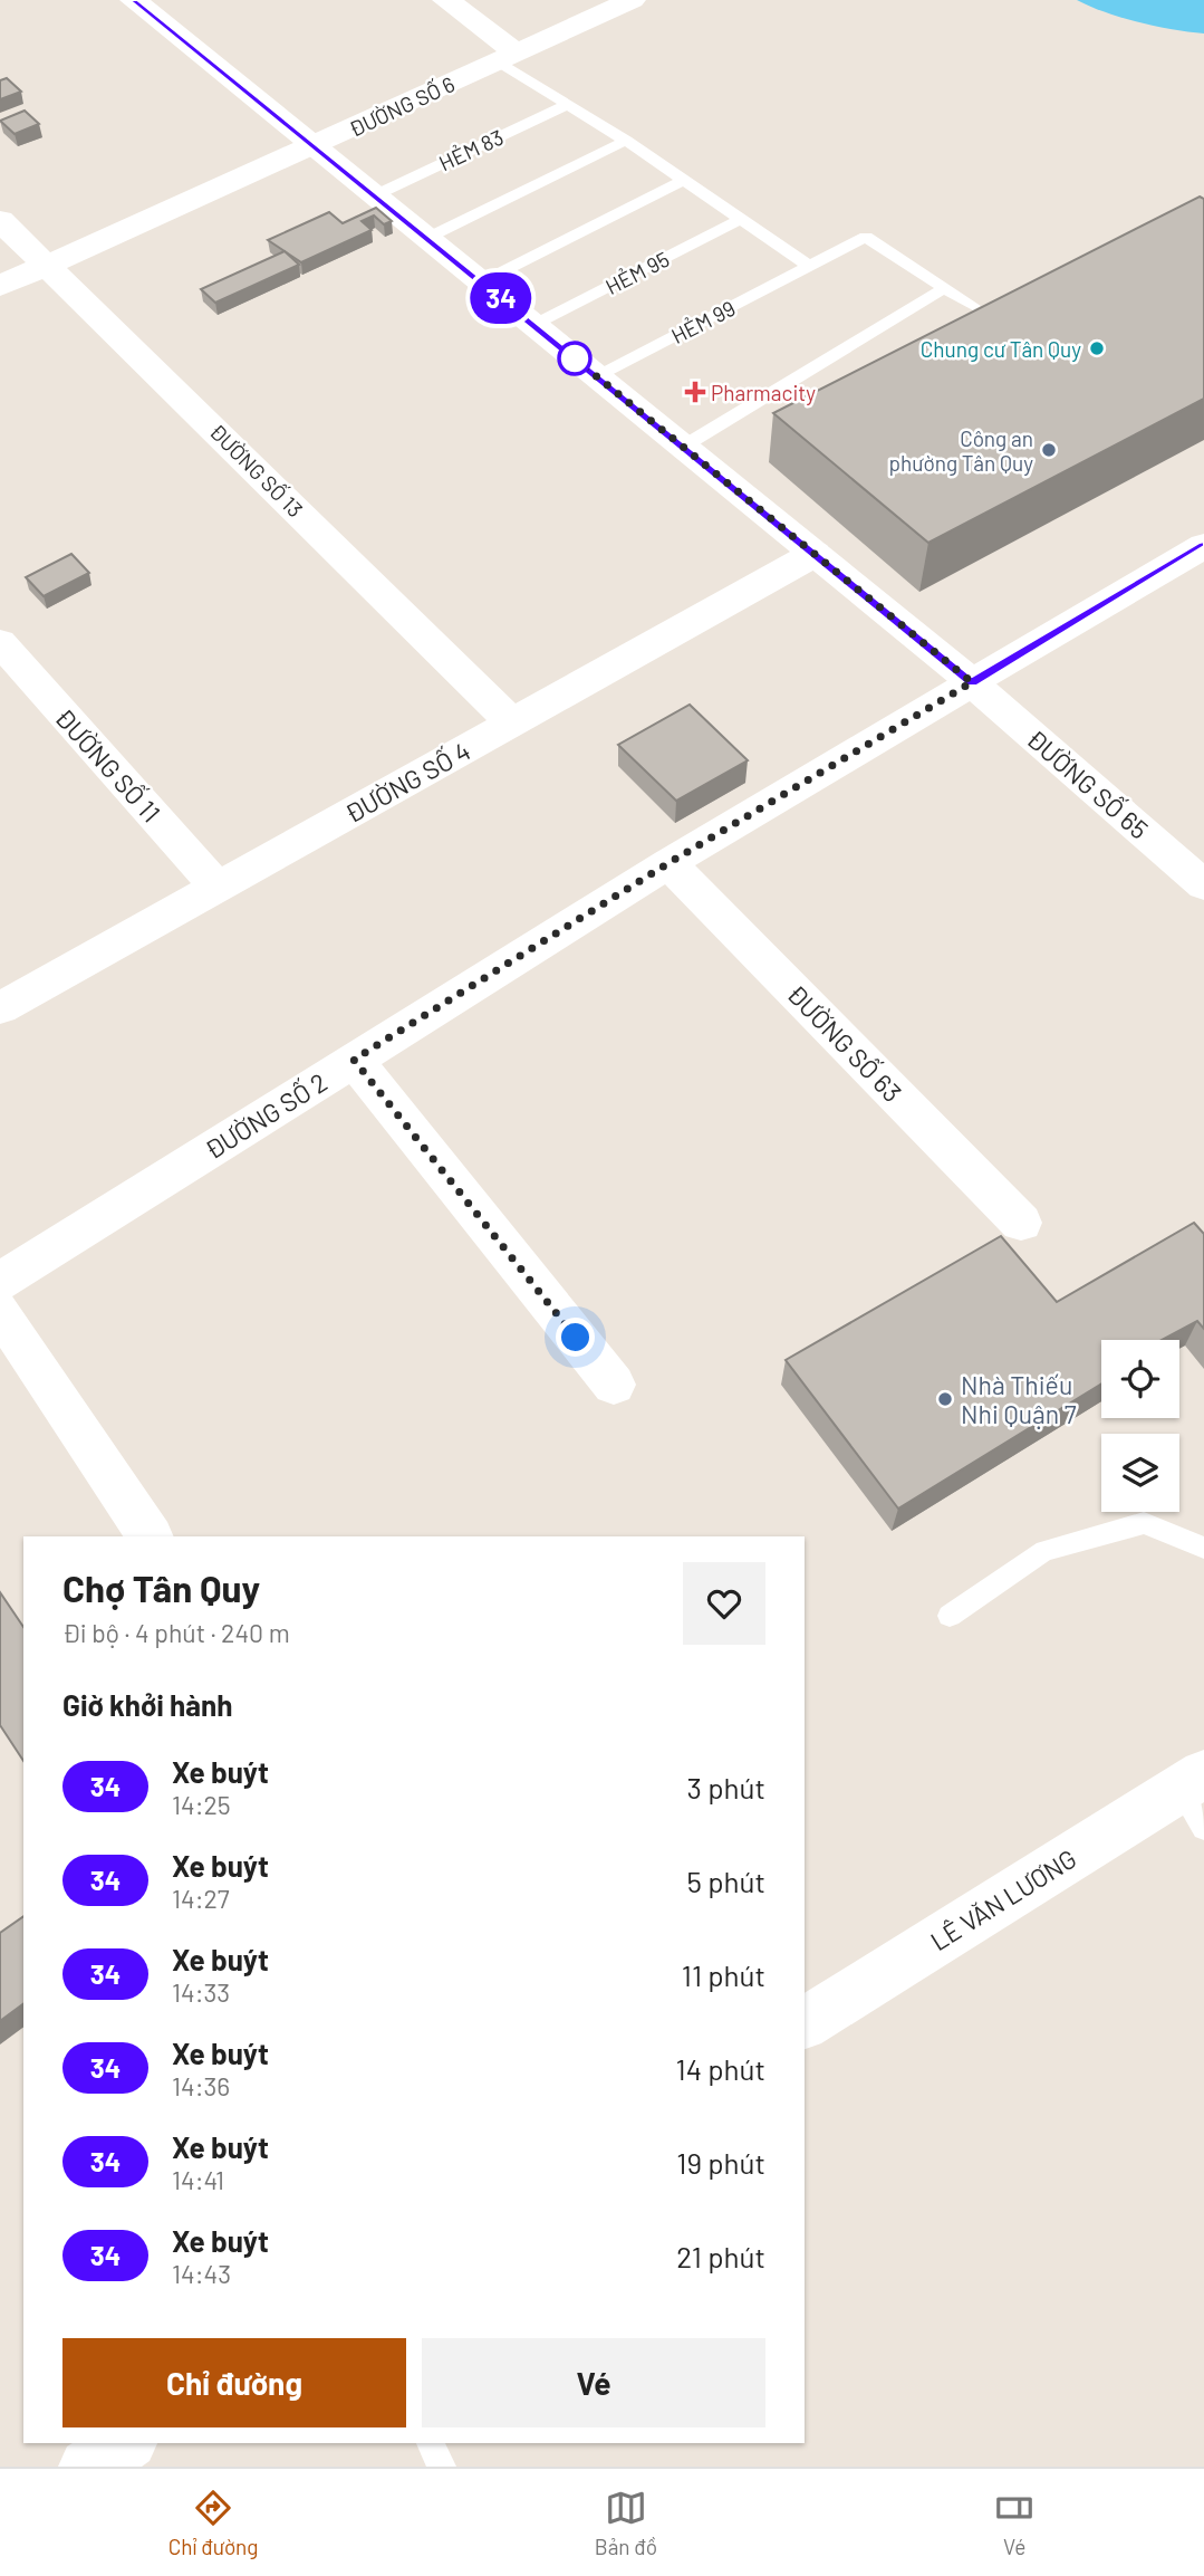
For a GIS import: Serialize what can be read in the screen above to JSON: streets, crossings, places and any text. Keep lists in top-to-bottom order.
{
  "streets": {
    "street": [
      "ĐƯỜNG SỐ 6",
      "ĐƯỜNG SỐ 13",
      "ĐƯỜNG SỐ 11",
      "ĐƯỜNG SỐ 4",
      "ĐƯỜNG SỐ 65",
      "ĐƯỜNG SỐ 63",
      "ĐƯỜNG SỐ 2",
      "LÊ VĂN LƯƠNG"
    ],
    "lane": ["HẺM 83", "HẺM 95", "HẺM 99"]
  },
  "crossings": [
    ["ĐƯỜNG SỐ 6", "ĐƯỜNG SỐ 13"],
    ["ĐƯỜNG SỐ 6", "ĐƯỜNG SỐ 65"],
    ["HẺM 83", "ĐƯỜNG SỐ 65"],
    ["HẺM 95", "ĐƯỜNG SỐ 65"],
    ["HẺM 99", "ĐƯỜNG SỐ 65"],
    ["ĐƯỜNG SỐ 13", "ĐƯỜNG SỐ 4"],
    ["ĐƯỜNG SỐ 11", "ĐƯỜNG SỐ 4"],
    ["ĐƯỜNG SỐ 4", "ĐƯỜNG SỐ 65"],
    ["ĐƯỜNG SỐ 65", "ĐƯỜNG SỐ 2"],
    ["ĐƯỜNG SỐ 63", "ĐƯỜNG SỐ 2"]
  ],
  "places": {
    "other": ["Chung cư Tân Quy", "Công an phường Tân Quy", "Nhà Thiếu Nhi Quận 7"],
    "health": ["Pharmacity"]
  },
  "lines": ["bus line 34"],
  "page": {
    "on_map": "34",
    "heading": [
      ["Chợ Tân Quy", "Đi bộ · 4 phút · 240 m"],
      "Giờ khởi hành"
    ],
    "list": [
      {
        "mark": "34",
        "name": "Xe buýt",
        "note": "14:25",
        "value": "3 phút"
      },
      {
        "mark": "34",
        "name": "Xe buýt",
        "note": "14:27",
        "value": "5 phút"
      },
      {
        "mark": "34",
        "name": "Xe buýt",
        "note": "14:33",
        "value": "11 phút"
      },
      {
        "mark": "34",
        "name": "Xe buýt",
        "note": "14:36",
        "value": "14 phút"
      },
      {
        "mark": "34",
        "name": "Xe buýt",
        "note": "14:41",
        "value": "19 phút"
      },
      {
        "mark": "34",
        "name": "Xe buýt",
        "note": "14:43",
        "value": "21 phút"
      }
    ],
    "buttons": ["Chỉ đường", "Vé"],
    "tabs": ["Chỉ đường", "Bản đồ", "Vé"]
  }
}
